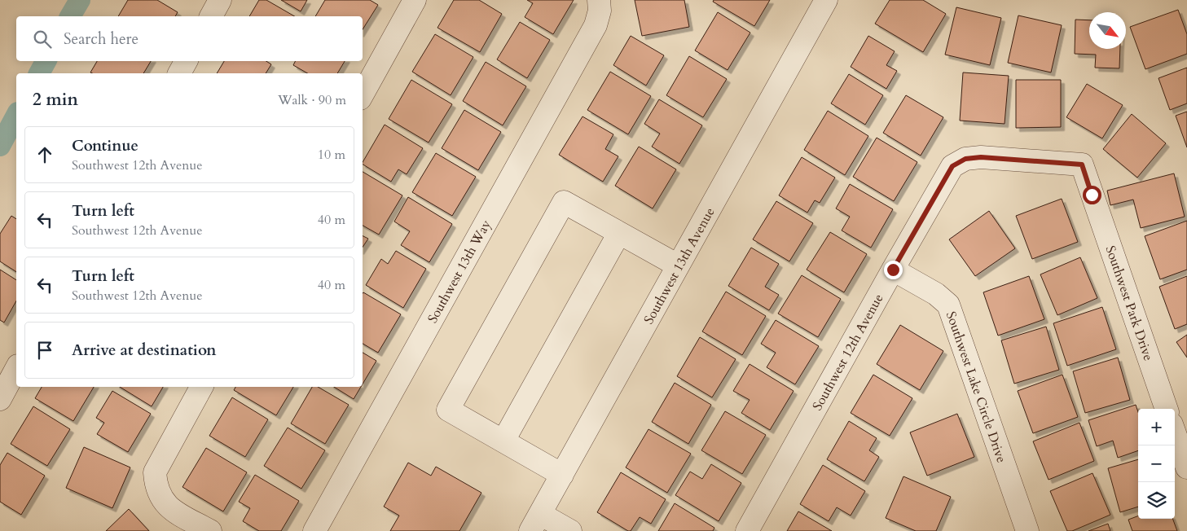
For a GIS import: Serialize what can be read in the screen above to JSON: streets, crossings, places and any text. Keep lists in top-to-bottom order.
{
  "streets": {
    "street": [
      "Southwest 13th Avenue",
      "Southwest 13th Way",
      "Southwest Park Drive",
      "Southwest 12th Avenue",
      "Southwest Lake Circle Drive"
    ]
  },
  "crossings": [
    ["Southwest Park Drive", "Southwest 12th Avenue"],
    ["Southwest 12th Avenue", "Southwest Lake Circle Drive"]
  ],
  "north": "bottom right",
  "page": {
    "search": "Search here",
    "heading": ["2 min", "Walk · 90 m"],
    "list": [
      ["Continue", "Southwest 12th Avenue", "10 m"],
      ["Turn left", "Southwest 12th Avenue", "40 m"],
      ["Turn left", "Southwest 12th Avenue", "40 m"],
      "Arrive at destination"
    ],
    "map_buttons": ["+", "−"]
  }
}
